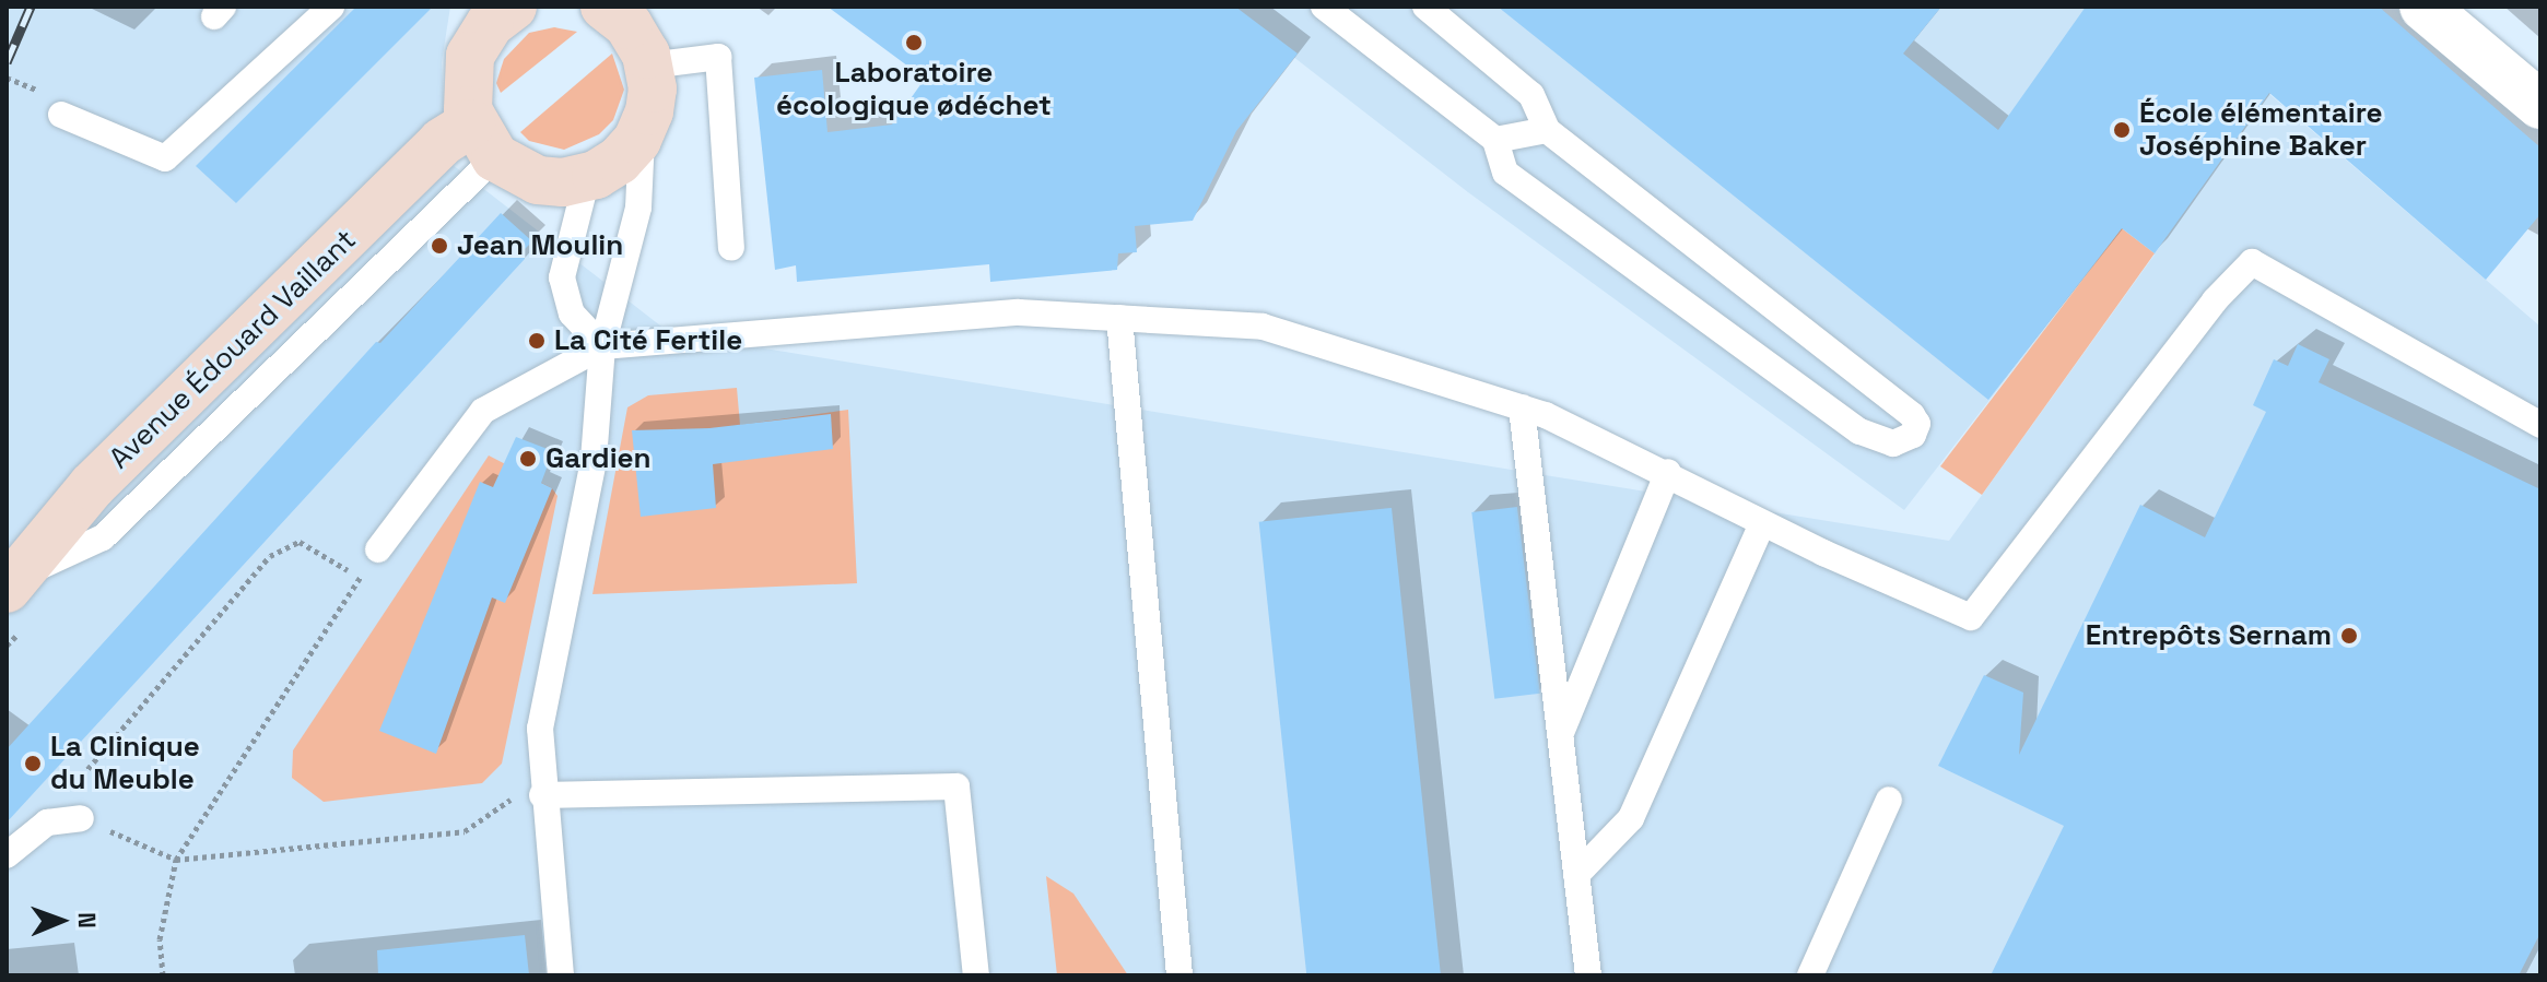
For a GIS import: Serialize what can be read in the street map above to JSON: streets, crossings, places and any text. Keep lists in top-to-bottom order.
{
  "streets": {
    "main road": ["Avenue Édouard Vaillant"]
  },
  "places": [
    "Laboratoire écologique ødéchet",
    "École élémentaire Joséphine Baker",
    "Jean Moulin",
    "La Cité Fertile",
    "Gardien",
    "Entrepôts Sernam",
    "La Clinique du Meuble"
  ],
  "north": "right"
}
